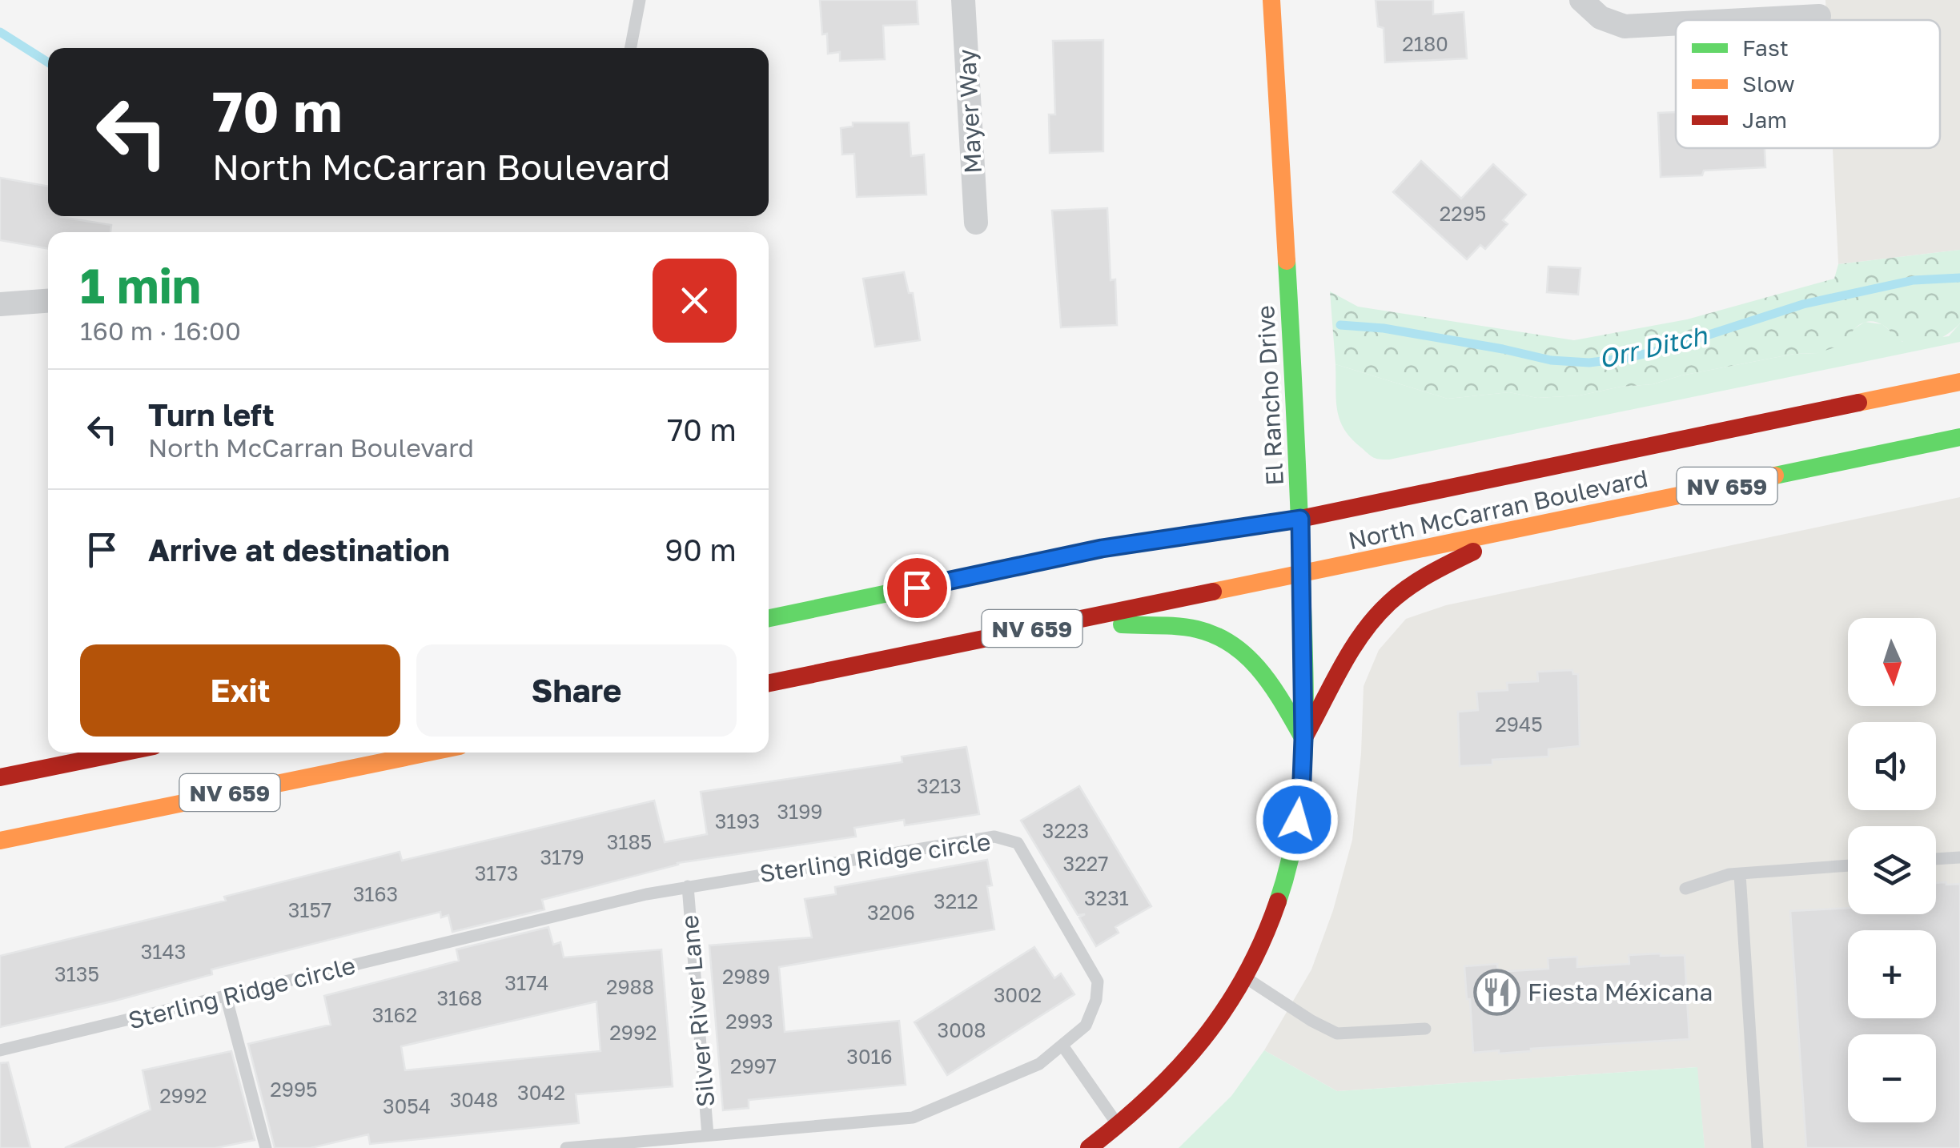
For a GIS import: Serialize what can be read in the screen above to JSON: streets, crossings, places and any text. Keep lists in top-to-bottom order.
{
  "streets": {
    "main road": ["El Rancho Drive", "NV 659", "North McCarran Boulevard"],
    "street": ["Mayer Way"],
    "lane": ["Sterling Ridge circle", "Silver River Lane"]
  },
  "crossings": [
    ["El Rancho Drive", "North McCarran Boulevard"],
    ["Sterling Ridge circle", "Silver River Lane"]
  ],
  "water": ["Orr Ditch"],
  "places": {
    "restaurant": ["Fiesta Méxicana"]
  },
  "house_numbers": [
    "2180",
    "2295",
    "2945",
    "3213",
    "3199",
    "3193",
    "3223",
    "3185",
    "3179",
    "3227",
    "3173",
    "3163",
    "3231",
    "3212",
    "3157",
    "3206",
    "3143",
    "3135",
    "2989",
    "3174",
    "2988",
    "3002",
    "3168",
    "3162",
    "2993",
    "3008",
    "2992",
    "3016",
    "2997",
    "2995",
    "3042",
    "2992",
    "3048",
    "3054"
  ],
  "legend": ["Fast", "Slow", "Jam"],
  "north": "bottom",
  "page": {
    "turn": ["70 m", "North McCarran Boulevard"],
    "heading": ["1 min", "160 m · 16:00"],
    "list": [
      {
        "name": "Turn left",
        "note": "North McCarran Boulevard",
        "value": "70 m"
      },
      {
        "name": "Arrive at destination",
        "value": "90 m"
      }
    ],
    "map_buttons": ["+", "−"],
    "buttons": ["Exit", "Share"]
  }
}
